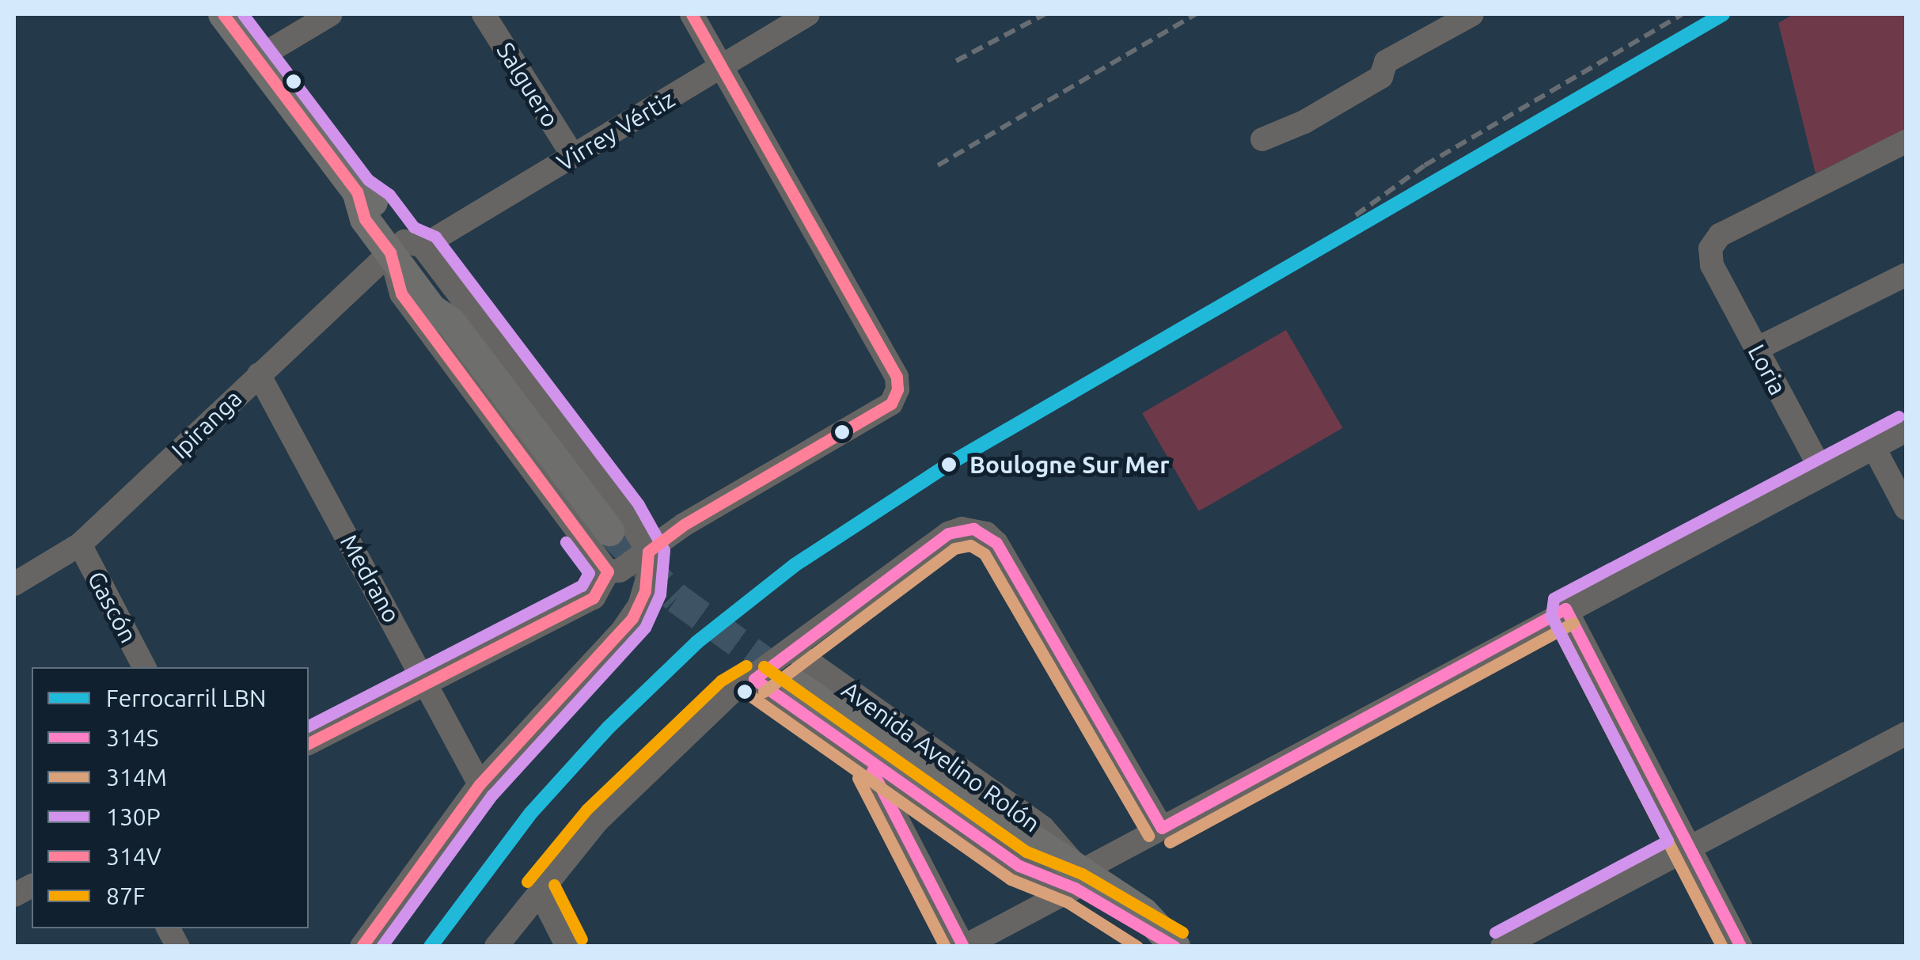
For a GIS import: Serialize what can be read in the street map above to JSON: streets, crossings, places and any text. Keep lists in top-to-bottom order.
{
  "streets": {
    "main road": ["Avenida Avelino Rolón"],
    "street": [
      "Salguero",
      "Virrey Vértiz",
      "Loria",
      "Ipiranga",
      "Medrano",
      "Gascón"
    ]
  },
  "crossings": [
    ["Salguero", "Virrey Vértiz"],
    ["Virrey Vértiz", "Ipiranga"],
    ["Ipiranga", "Medrano"],
    ["Ipiranga", "Gascón"]
  ],
  "places": ["Boulogne Sur Mer"],
  "lines": [
    "rail line LBN",
    "transit line 130P",
    "transit line 314V",
    "transit line 314S",
    "transit line 314M",
    "transit line 87F"
  ],
  "legend": [
    "Ferrocarril LBN",
    "314S",
    "314M",
    "130P",
    "314V",
    "87F"
  ]
}
